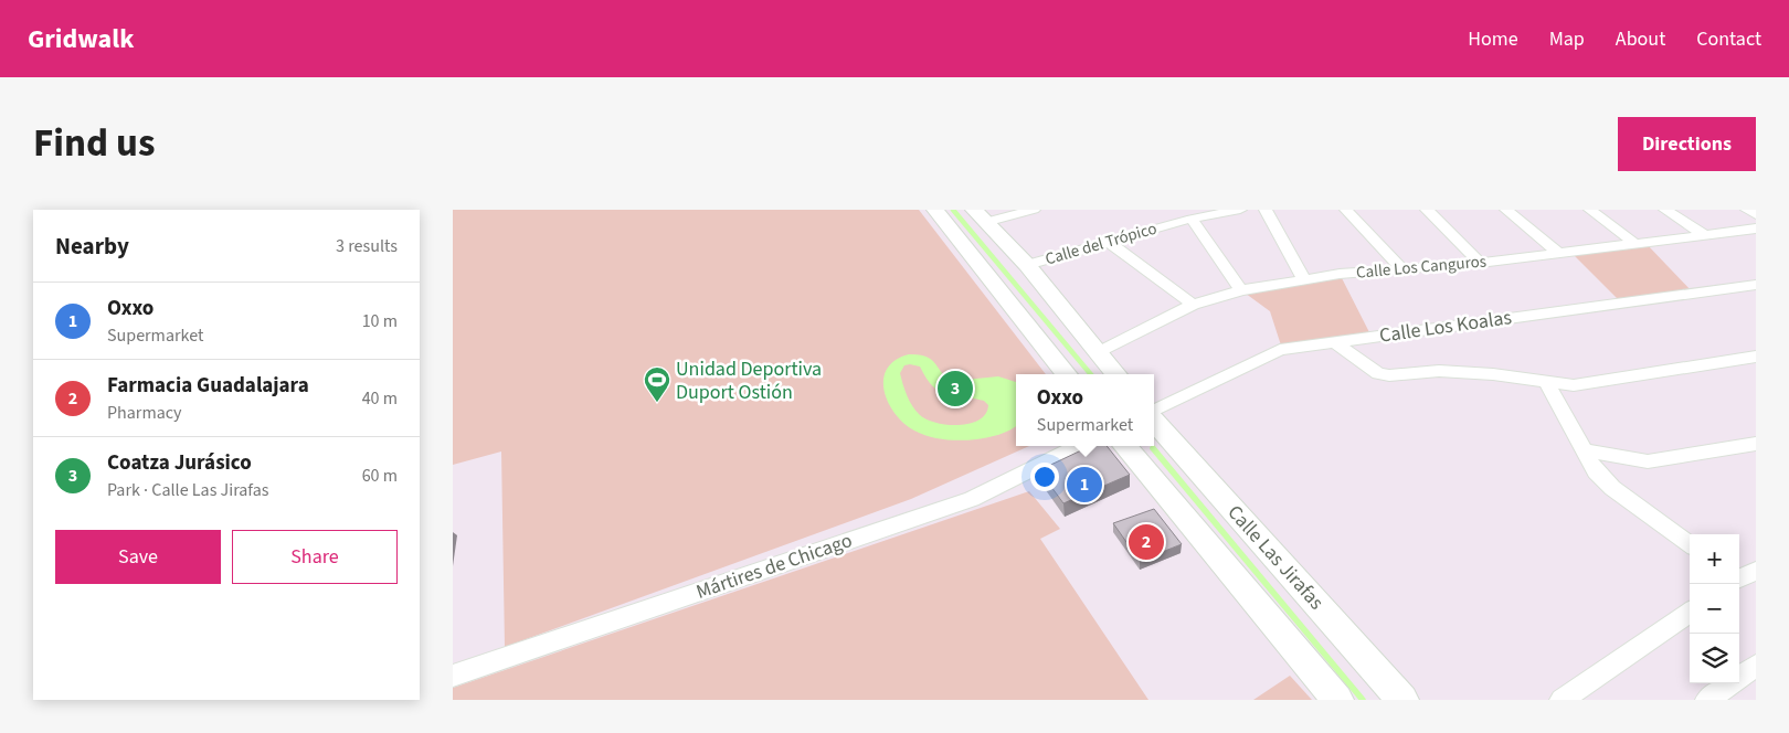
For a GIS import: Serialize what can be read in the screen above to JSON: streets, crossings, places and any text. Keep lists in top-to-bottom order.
{
  "streets": {
    "main road": ["Calle Las Jirafas"],
    "street": [
      "Calle del Trópico",
      "Calle Los Canguros",
      "Calle Los Koalas",
      "Mártires de Chicago"
    ]
  },
  "places": {
    "sports": ["Unidad Deportiva Duport Ostión"]
  },
  "page": {
    "header": "Gridwalk",
    "nav": [
      "Home",
      "Map",
      "About",
      "Contact"
    ],
    "title": "Find us",
    "buttons": [
      "Directions",
      ["Save", "Share"]
    ],
    "heading": ["Nearby", "3 results"],
    "list": [
      {
        "mark": "1",
        "name": "Oxxo",
        "note": "Supermarket",
        "value": "10 m"
      },
      {
        "mark": "2",
        "name": "Farmacia Guadalajara",
        "note": "Pharmacy",
        "value": "40 m"
      },
      {
        "mark": "3",
        "name": "Coatza Jurásico",
        "note": "Park · Calle Las Jirafas",
        "value": "60 m"
      }
    ],
    "pins": ["3", "1", "2"],
    "popup": ["Oxxo", "Supermarket"],
    "map_buttons": ["+", "−"]
  }
}
